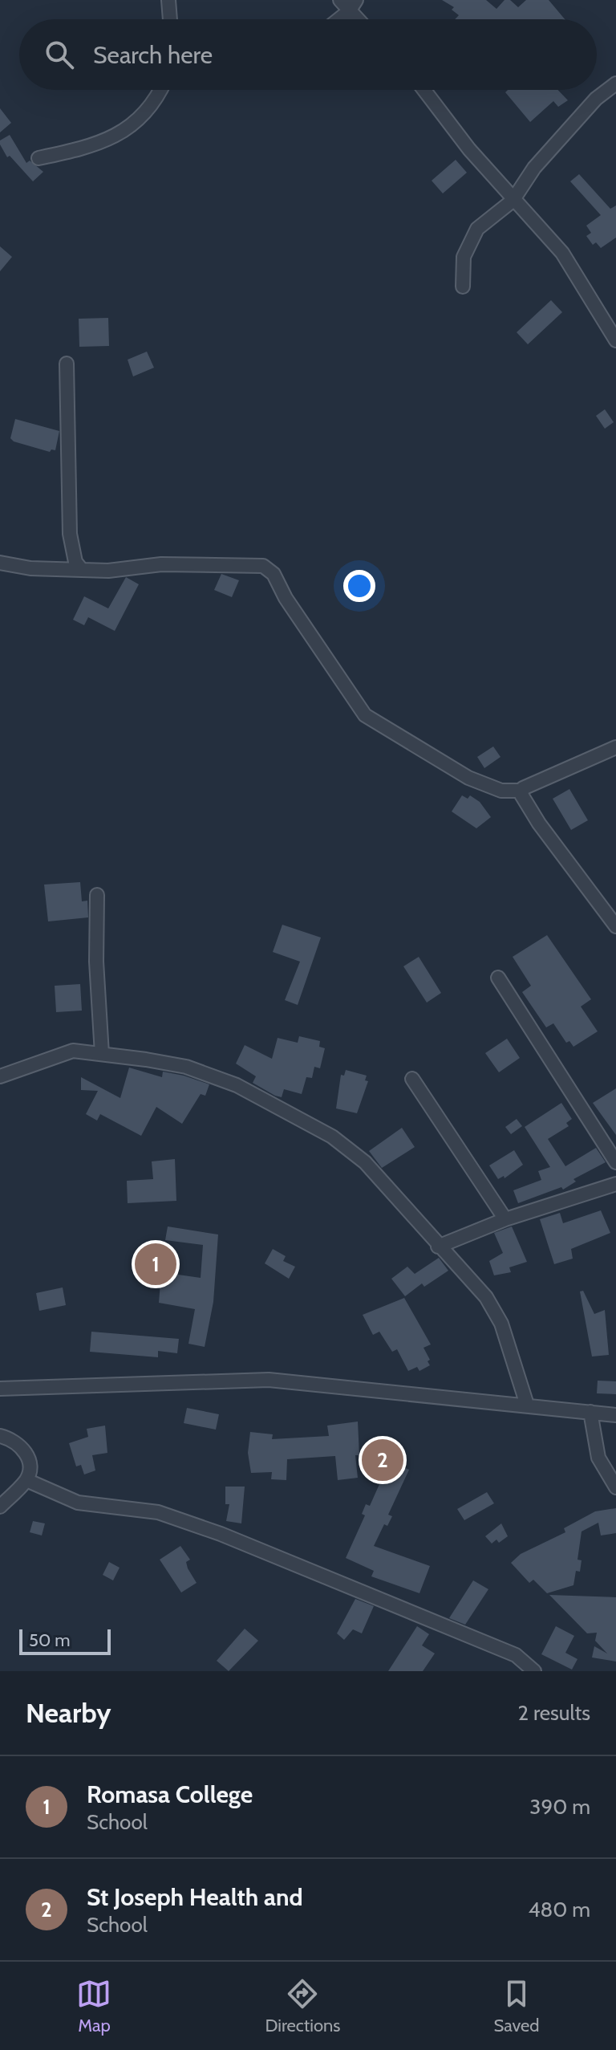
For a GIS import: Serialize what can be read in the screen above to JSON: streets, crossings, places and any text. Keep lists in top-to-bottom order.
{
  "scale_bar": "50 m",
  "page": {
    "search": "Search here",
    "pins": ["1", "2"],
    "scale": "50 m",
    "heading": ["Nearby", "2 results"],
    "list": [
      {
        "mark": "1",
        "name": "Romasa College",
        "note": "School",
        "value": "390 m"
      },
      {
        "mark": "2",
        "name": "St Joseph Health and",
        "note": "School",
        "value": "480 m"
      }
    ],
    "nav": ["Map", "Directions", "Saved"]
  }
}
